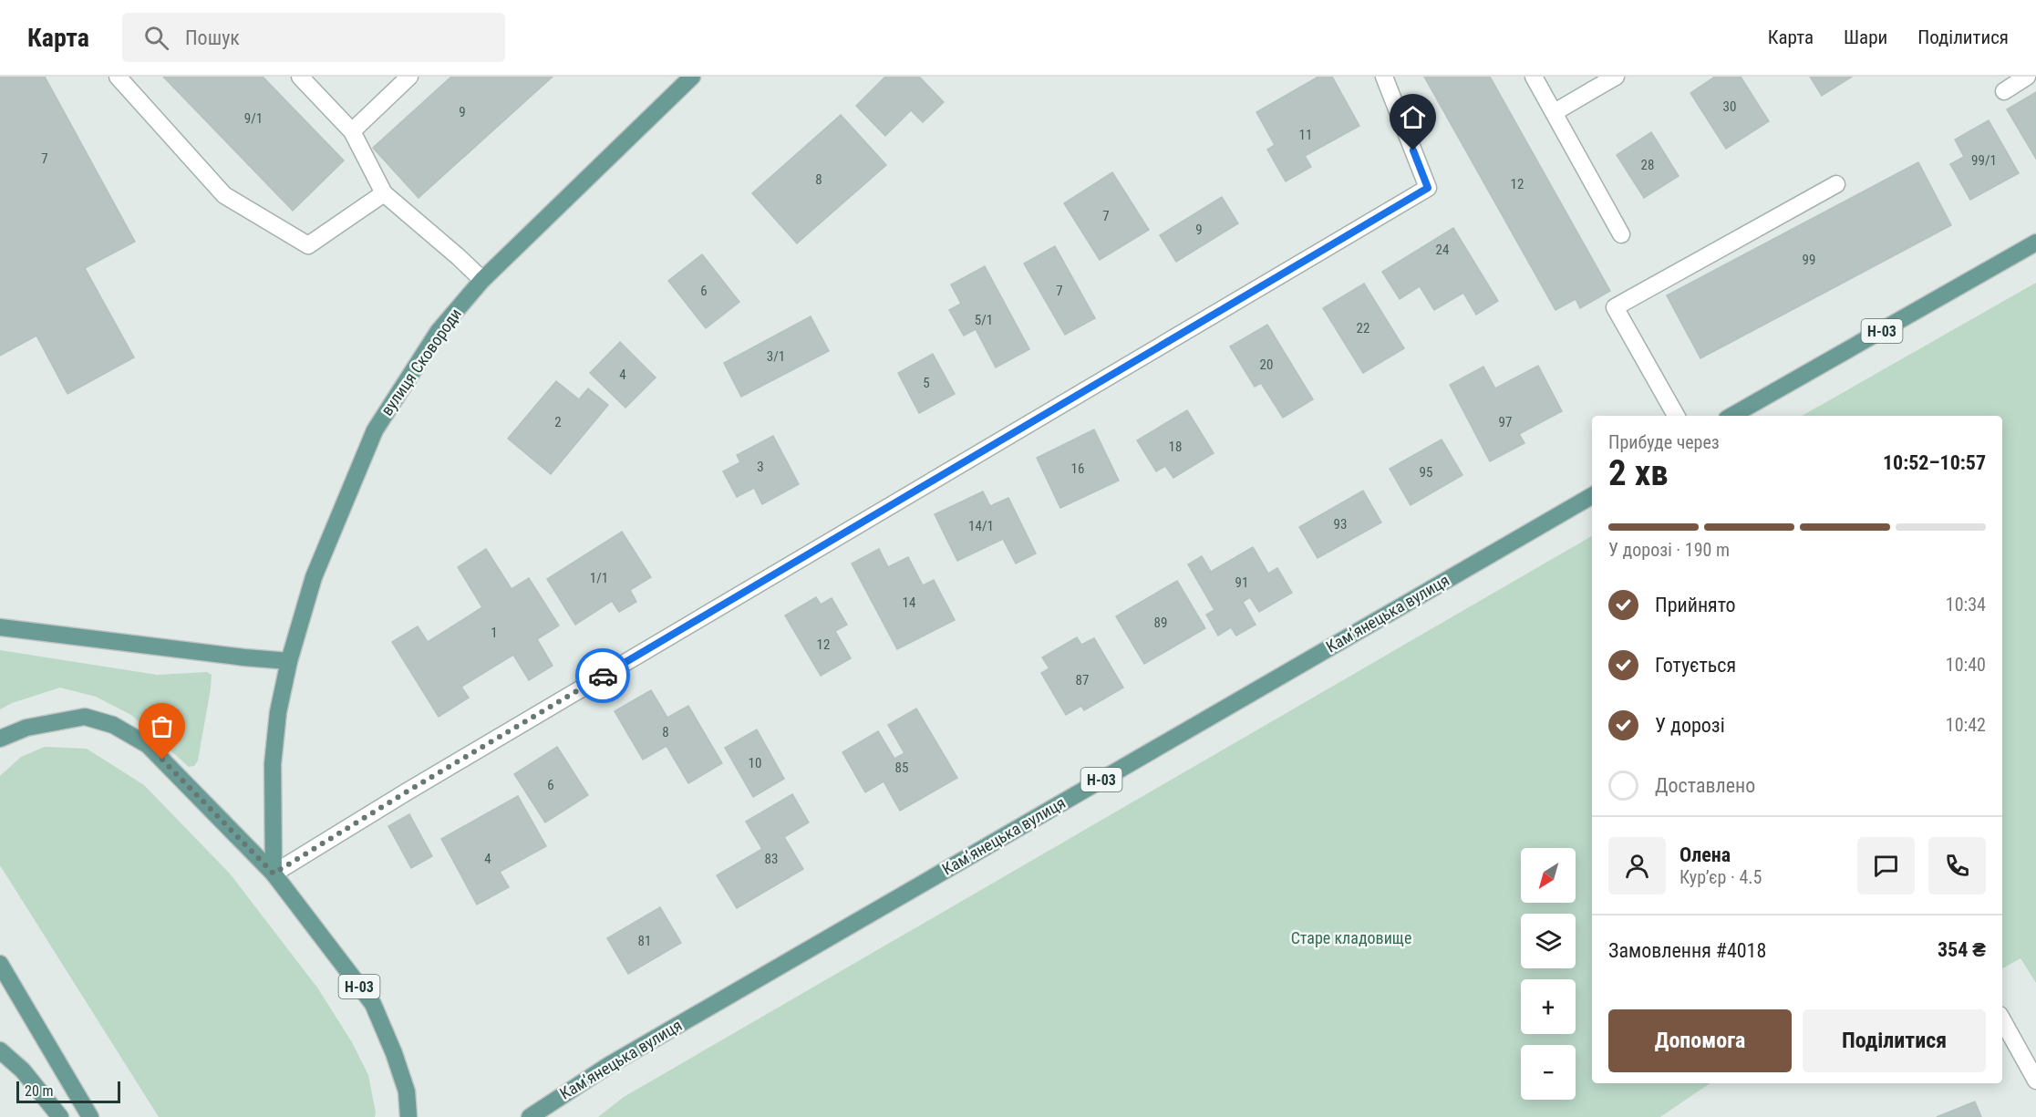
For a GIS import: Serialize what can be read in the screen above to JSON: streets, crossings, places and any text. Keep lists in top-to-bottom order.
{
  "streets": {
    "main road": ["Н-03", "вулиця Сковороди", "Камʼянецька вулиця"]
  },
  "crossings": [
    ["Н-03", "вулиця Сковороди"]
  ],
  "parks": ["Старе кладовище"],
  "house_numbers": [
    "30",
    "9",
    "9/1",
    "11",
    "7",
    "99/1",
    "28",
    "8",
    "12",
    "7",
    "9",
    "24",
    "99",
    "6",
    "7",
    "5/1",
    "22",
    "3/1",
    "20",
    "4",
    "5",
    "2",
    "97",
    "18",
    "3",
    "16",
    "95",
    "93",
    "14/1",
    "1/1",
    "91",
    "14",
    "89",
    "1",
    "12",
    "87",
    "8",
    "10",
    "85",
    "6",
    "4",
    "83",
    "81"
  ],
  "scale_bar": "20 m",
  "north": "bottom left",
  "page": {
    "header": "Карта",
    "search": "Пошук",
    "nav": ["Карта", "Шари", "Поділитися"],
    "heading": ["2 хв", "Прибуде через", "10:52–10:57"],
    "panel": [
      "Олена",
      "Кур’єр · 4.5",
      "Замовлення #4018",
      "354 ₴"
    ],
    "bar": "У дорозі · 190 m",
    "list": [
      ["Прийнято", "10:34"],
      ["Готується", "10:40"],
      ["У дорозі", "10:42"],
      "Доставлено"
    ],
    "map_buttons": ["+", "−"],
    "buttons": ["Допомога", "Поділитися"],
    "scale": "20 m"
  }
}
